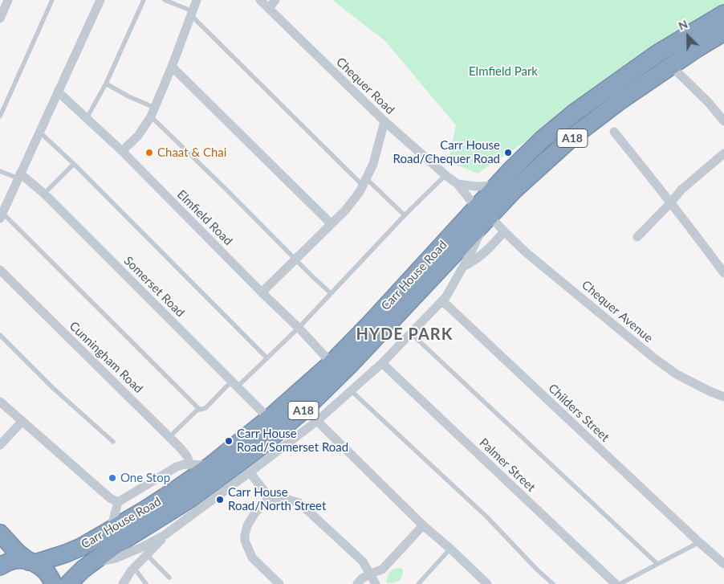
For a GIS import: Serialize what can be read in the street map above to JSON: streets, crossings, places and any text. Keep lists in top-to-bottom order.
{
  "streets": {
    "highway": ["A18", "Carr House Road"],
    "street": [
      "Chequer Road",
      "Elmfield Road",
      "Somerset Road",
      "Chequer Avenue",
      "Cunningham Road",
      "Childers Street",
      "Palmer Street"
    ]
  },
  "crossings": [
    ["Chequer Road", "Carr House Road"],
    ["Chequer Road", "Chequer Avenue"],
    ["Elmfield Road", "Carr House Road"],
    ["Carr House Road", "Somerset Road"],
    ["Carr House Road", "Chequer Avenue"]
  ],
  "districts": ["HYDE PARK"],
  "parks": ["Elmfield Park"],
  "places": [
    "Chaat & Chai",
    "Carr House Road/Chequer Road",
    "Carr House Road/Somerset Road",
    "One Stop",
    "Carr House Road/North Street"
  ],
  "north": "top left"
}
